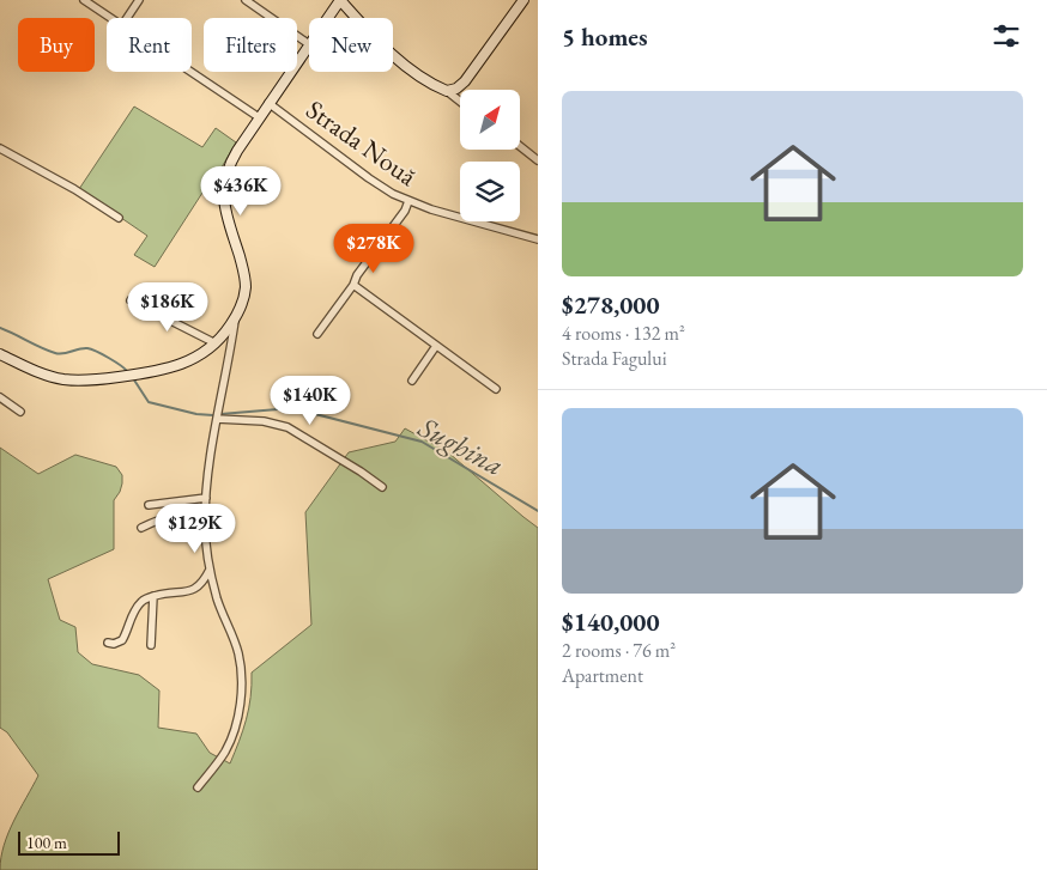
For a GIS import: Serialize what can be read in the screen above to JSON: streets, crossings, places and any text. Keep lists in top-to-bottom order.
{
  "streets": {
    "street": ["Strada Nouă"]
  },
  "water": ["Sughina"],
  "scale_bar": "100 m",
  "north": "top right",
  "page": {
    "heading": "5 homes",
    "chip": [
      "Buy",
      "Rent",
      "Filters",
      "New"
    ],
    "list": [
      {
        "name": "$278,000",
        "note": "4 rooms · 132 m² · Strada Fagului"
      },
      {
        "name": "$140,000",
        "note": "2 rooms · 76 m² · Apartment"
      }
    ],
    "price": [
      "$436K",
      "$278K",
      "$186K",
      "$140K",
      "$129K"
    ],
    "scale": "100 m"
  }
}
